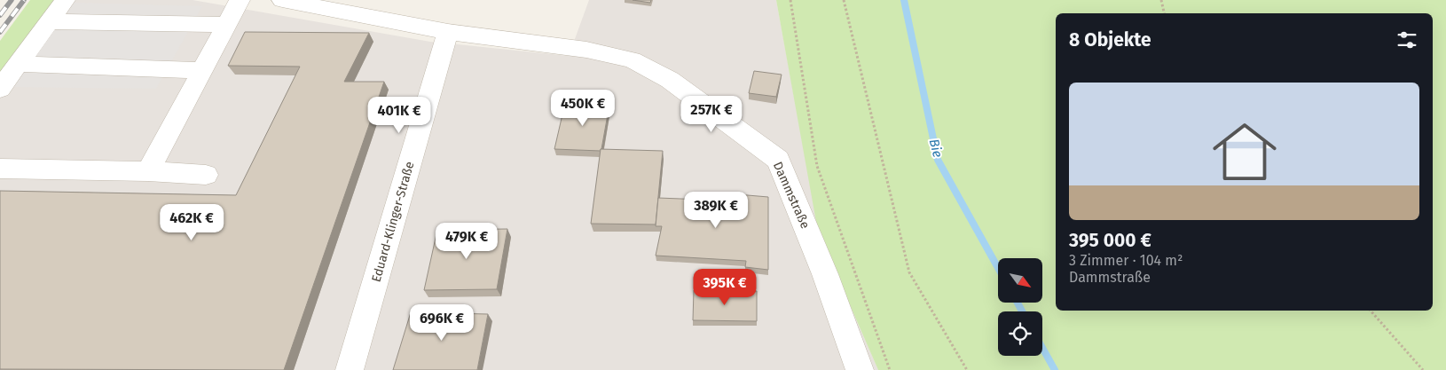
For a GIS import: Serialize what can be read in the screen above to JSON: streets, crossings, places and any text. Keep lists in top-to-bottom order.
{
  "streets": {
    "street": ["Dammstraße", "Eduard-Klinger-Straße"]
  },
  "crossings": [
    ["Dammstraße", "Eduard-Klinger-Straße"]
  ],
  "water": ["Bie"],
  "north": "bottom right",
  "page": {
    "heading": "8 Objekte",
    "list": [
      {
        "name": "395 000 €",
        "note": "3 Zimmer · 104 m² · Dammstraße"
      }
    ],
    "price": [
      "450K €",
      "257K €",
      "401K €",
      "389K €",
      "462K €",
      "479K €",
      "395K €",
      "696K €"
    ]
  }
}
